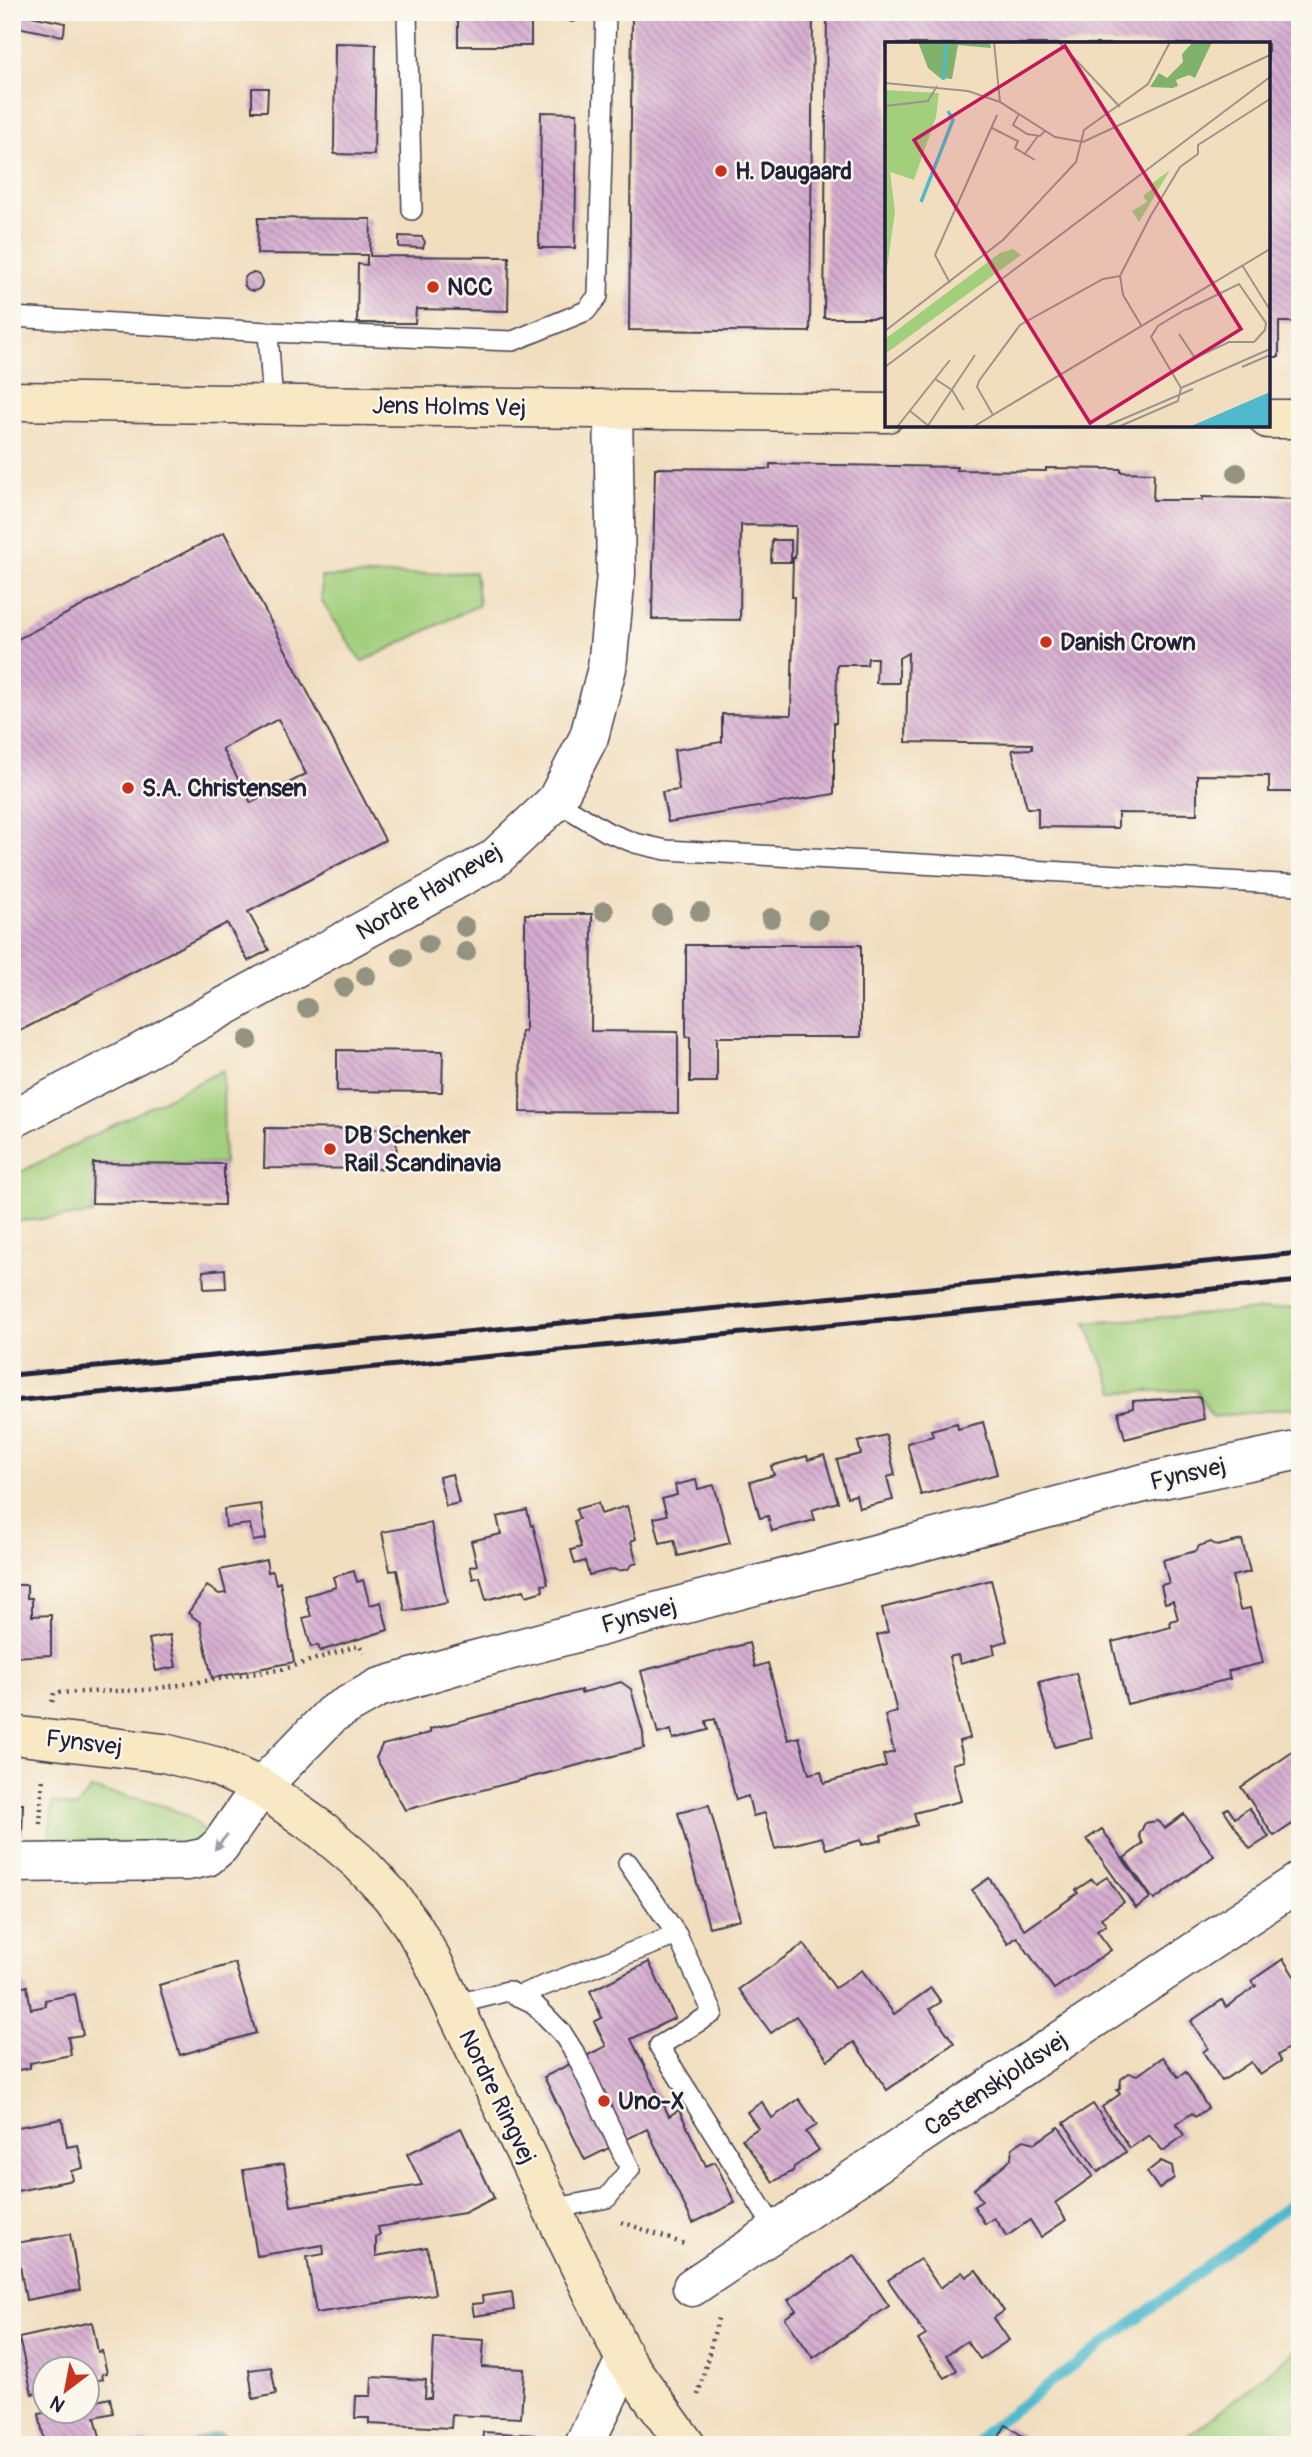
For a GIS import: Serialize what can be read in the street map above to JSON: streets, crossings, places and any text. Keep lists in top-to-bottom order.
{
  "streets": {
    "main road": ["Jens Holms Vej", "Fynsvej", "Nordre Ringvej"],
    "street": ["Nordre Havnevej", "Castenskjoldsvej"]
  },
  "crossings": [
    ["Jens Holms Vej", "Nordre Havnevej"],
    ["Fynsvej", "Nordre Ringvej"]
  ],
  "places": [
    "H. Daugaard",
    "NCC",
    "Danish Crown",
    "S.A. Christensen",
    "DB Schenker Rail Scandinavia",
    "Uno-X"
  ],
  "north": "bottom left"
}
